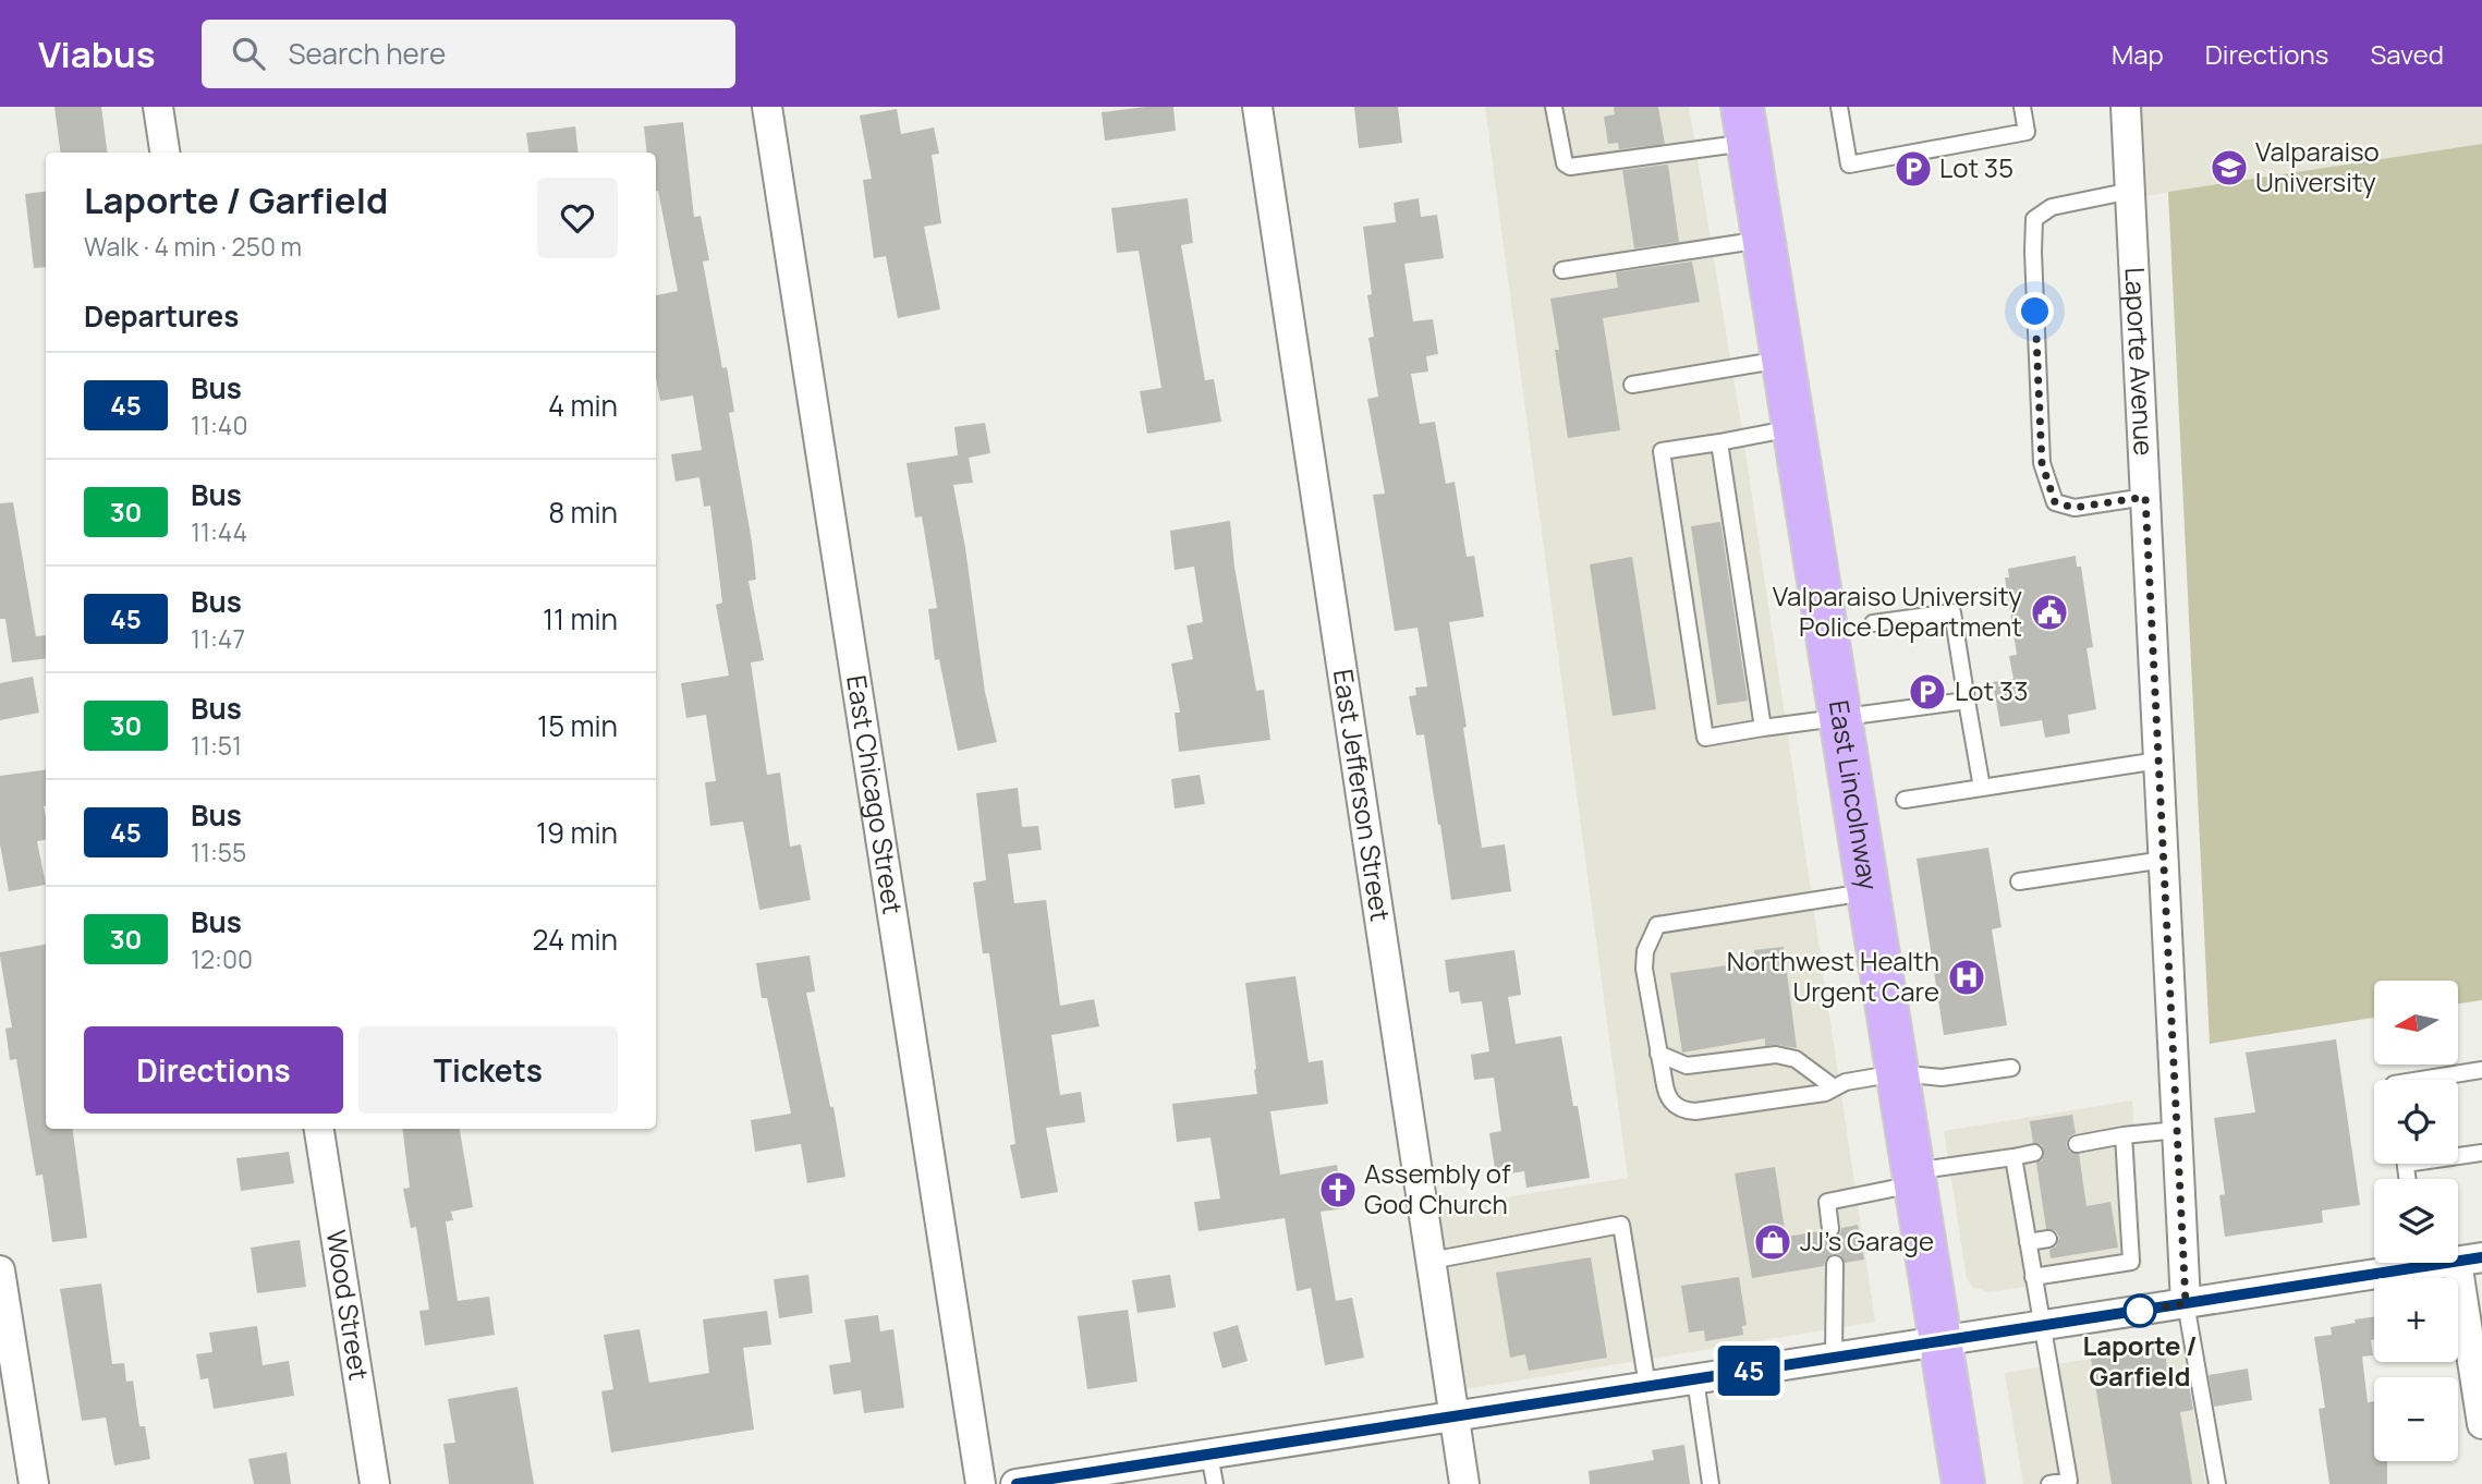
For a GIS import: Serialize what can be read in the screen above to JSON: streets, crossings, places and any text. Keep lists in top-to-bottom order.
{
  "streets": {
    "main road": ["East Lincolnway"],
    "street": [
      "Laporte Avenue",
      "East Chicago Street",
      "East Jefferson Street",
      "Wood Street"
    ]
  },
  "places": {
    "school or university": ["Valparaiso University"],
    "parking": ["Lot 35", "Lot 33"],
    "public building": ["Valparaiso University Police Department"],
    "hospital": ["Northwest Health Urgent Care"],
    "church": ["Assembly of God Church"],
    "shop": ["JJ's Garage"],
    "other": ["Laporte / Garfield"]
  },
  "lines": ["bus line 45"],
  "north": "left",
  "page": {
    "header": "Viabus",
    "search": "Search here",
    "nav": ["Map", "Directions", "Saved"],
    "on_map": "45",
    "heading": [
      ["Laporte / Garfield", "Walk · 4 min · 250 m"],
      "Departures"
    ],
    "list": [
      {
        "mark": "45",
        "name": "Bus",
        "note": "11:40",
        "value": "4 min"
      },
      {
        "mark": "30",
        "name": "Bus",
        "note": "11:44",
        "value": "8 min"
      },
      {
        "mark": "45",
        "name": "Bus",
        "note": "11:47",
        "value": "11 min"
      },
      {
        "mark": "30",
        "name": "Bus",
        "note": "11:51",
        "value": "15 min"
      },
      {
        "mark": "45",
        "name": "Bus",
        "note": "11:55",
        "value": "19 min"
      },
      {
        "mark": "30",
        "name": "Bus",
        "note": "12:00",
        "value": "24 min"
      }
    ],
    "map_buttons": ["+", "−"],
    "buttons": ["Directions", "Tickets"]
  }
}
